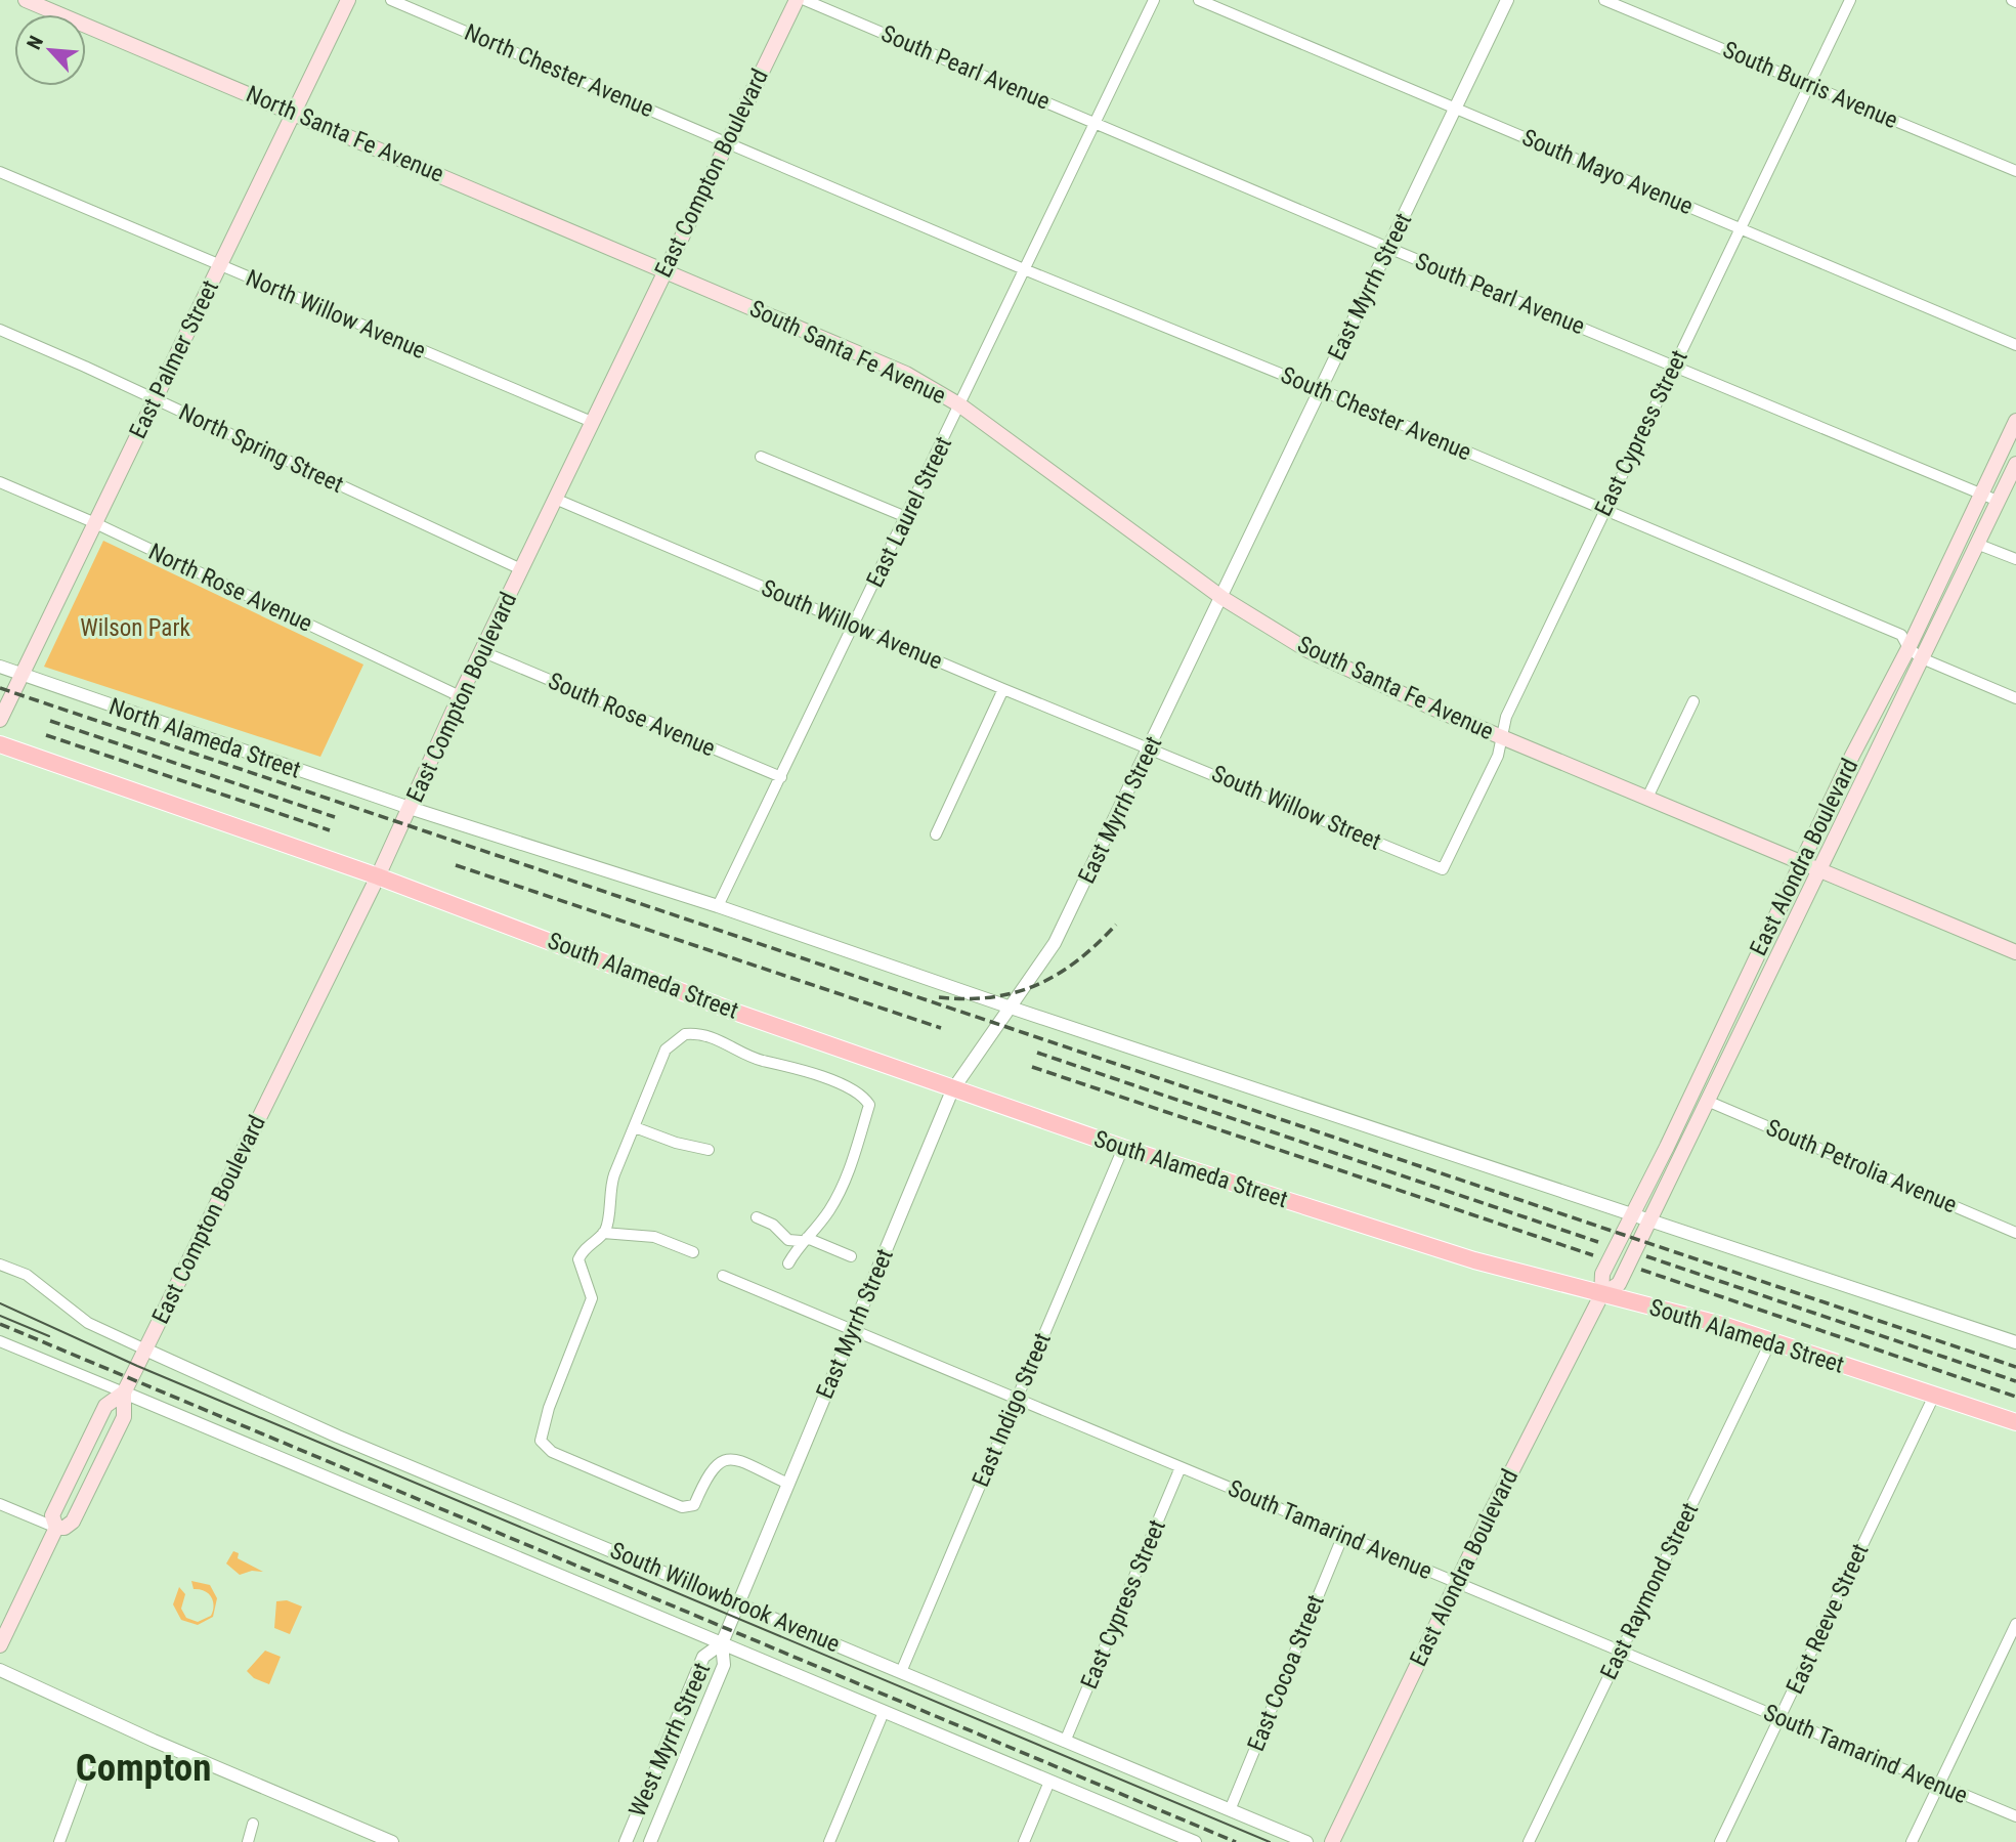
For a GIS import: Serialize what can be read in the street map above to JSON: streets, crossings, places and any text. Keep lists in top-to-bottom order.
{
  "streets": {
    "main road": [
      "North Santa Fe Avenue",
      "East Compton Boulevard",
      "South Santa Fe Avenue",
      "East Palmer Street",
      "East Alondra Boulevard",
      "South Alameda Street"
    ],
    "street": [
      "South Pearl Avenue",
      "North Chester Avenue",
      "South Burris Avenue",
      "South Mayo Avenue",
      "East Myrrh Street",
      "North Willow Avenue",
      "South Chester Avenue",
      "East Cypress Street",
      "North Spring Street",
      "East Laurel Street",
      "North Rose Avenue",
      "South Willow Avenue",
      "South Rose Avenue",
      "North Alameda Street",
      "South Willow Street",
      "South Petrolia Avenue",
      "East Indigo Street",
      "South Tamarind Avenue",
      "East Raymond Street",
      "South Willowbrook Avenue",
      "East Reeve Street",
      "East Cocoa Street",
      "West Myrrh Street"
    ]
  },
  "crossings": [
    ["South Pearl Avenue", "East Myrrh Street"],
    ["South Pearl Avenue", "East Cypress Street"],
    ["South Pearl Avenue", "East Laurel Street"],
    ["South Pearl Avenue", "East Alondra Boulevard"],
    ["North Chester Avenue", "East Compton Boulevard"],
    ["North Chester Avenue", "South Chester Avenue"],
    ["South Burris Avenue", "East Cypress Street"],
    ["North Santa Fe Avenue", "East Compton Boulevard"],
    ["North Santa Fe Avenue", "South Santa Fe Avenue"],
    ["North Santa Fe Avenue", "East Palmer Street"],
    ["South Mayo Avenue", "East Myrrh Street"],
    ["South Mayo Avenue", "East Cypress Street"],
    ["East Compton Boulevard", "North Willow Avenue"],
    ["East Compton Boulevard", "South Santa Fe Avenue"],
    ["East Compton Boulevard", "South Chester Avenue"],
    ["East Compton Boulevard", "North Spring Street"],
    ["East Compton Boulevard", "North Rose Avenue"],
    ["East Compton Boulevard", "South Willow Avenue"],
    ["East Compton Boulevard", "South Rose Avenue"],
    ["East Compton Boulevard", "North Alameda Street"],
    ["East Compton Boulevard", "South Alameda Street"],
    ["East Compton Boulevard", "South Willowbrook Avenue"],
    ["East Myrrh Street", "South Santa Fe Avenue"],
    ["East Myrrh Street", "South Chester Avenue"],
    ["East Myrrh Street", "South Willow Avenue"],
    ["East Myrrh Street", "South Willow Street"],
    ["East Myrrh Street", "South Alameda Street"],
    ["East Myrrh Street", "South Tamarind Avenue"],
    ["East Myrrh Street", "South Willowbrook Avenue"],
    ["East Myrrh Street", "West Myrrh Street"],
    ["North Willow Avenue", "East Palmer Street"],
    ["South Santa Fe Avenue", "East Cypress Street"],
    ["South Santa Fe Avenue", "East Laurel Street"],
    ["South Santa Fe Avenue", "East Alondra Boulevard"],
    ["East Palmer Street", "North Spring Street"],
    ["East Palmer Street", "North Rose Avenue"],
    ["East Palmer Street", "North Alameda Street"],
    ["South Chester Avenue", "East Cypress Street"],
    ["South Chester Avenue", "East Laurel Street"],
    ["South Chester Avenue", "East Alondra Boulevard"],
    ["East Cypress Street", "South Willow Street"],
    ["East Cypress Street", "South Tamarind Avenue"],
    ["East Cypress Street", "South Willowbrook Avenue"],
    ["East Laurel Street", "South Willow Avenue"],
    ["East Laurel Street", "South Rose Avenue"],
    ["South Willow Avenue", "South Willow Street"],
    ["East Alondra Boulevard", "South Alameda Street"],
    ["East Alondra Boulevard", "South Petrolia Avenue"],
    ["East Alondra Boulevard", "South Tamarind Avenue"],
    ["South Alameda Street", "East Indigo Street"],
    ["South Alameda Street", "East Raymond Street"],
    ["South Alameda Street", "East Reeve Street"],
    ["East Indigo Street", "South Tamarind Avenue"],
    ["East Indigo Street", "South Willowbrook Avenue"],
    ["South Tamarind Avenue", "East Raymond Street"],
    ["South Tamarind Avenue", "East Reeve Street"],
    ["South Tamarind Avenue", "East Cocoa Street"],
    ["South Willowbrook Avenue", "East Cocoa Street"],
    ["South Willowbrook Avenue", "West Myrrh Street"]
  ],
  "districts": ["Compton"],
  "parks": ["Wilson Park"],
  "north": "top left"
}
